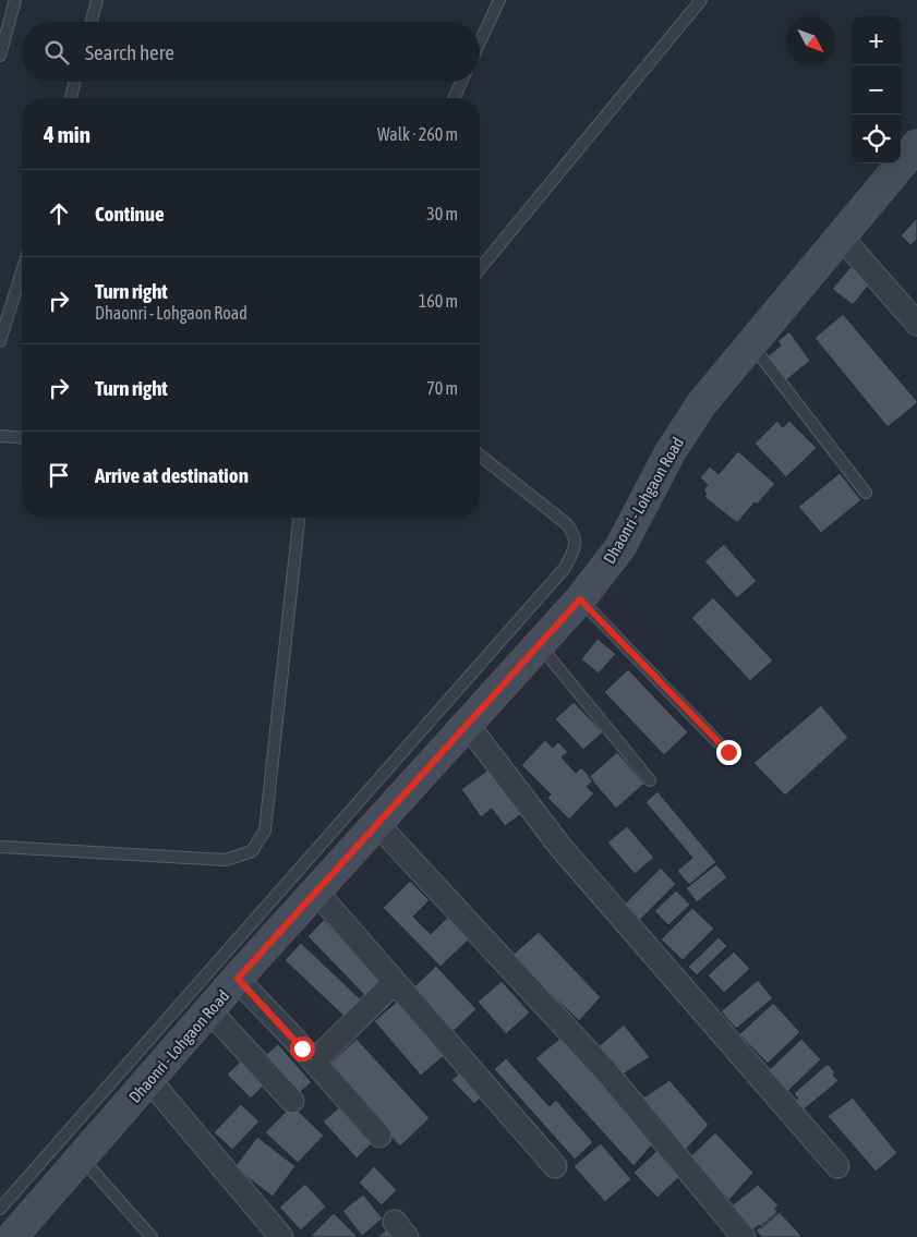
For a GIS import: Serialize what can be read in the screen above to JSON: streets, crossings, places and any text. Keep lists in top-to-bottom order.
{
  "streets": {
    "main road": ["Dhaonri - Lohgaon Road"]
  },
  "north": "bottom right",
  "page": {
    "map_buttons": ["+", "−"],
    "search": "Search here",
    "heading": ["4 min", "Walk · 260 m"],
    "list": [
      ["Continue", "30 m"],
      ["Turn right", "Dhaonri - Lohgaon Road", "160 m"],
      ["Turn right", "70 m"],
      "Arrive at destination"
    ]
  }
}
